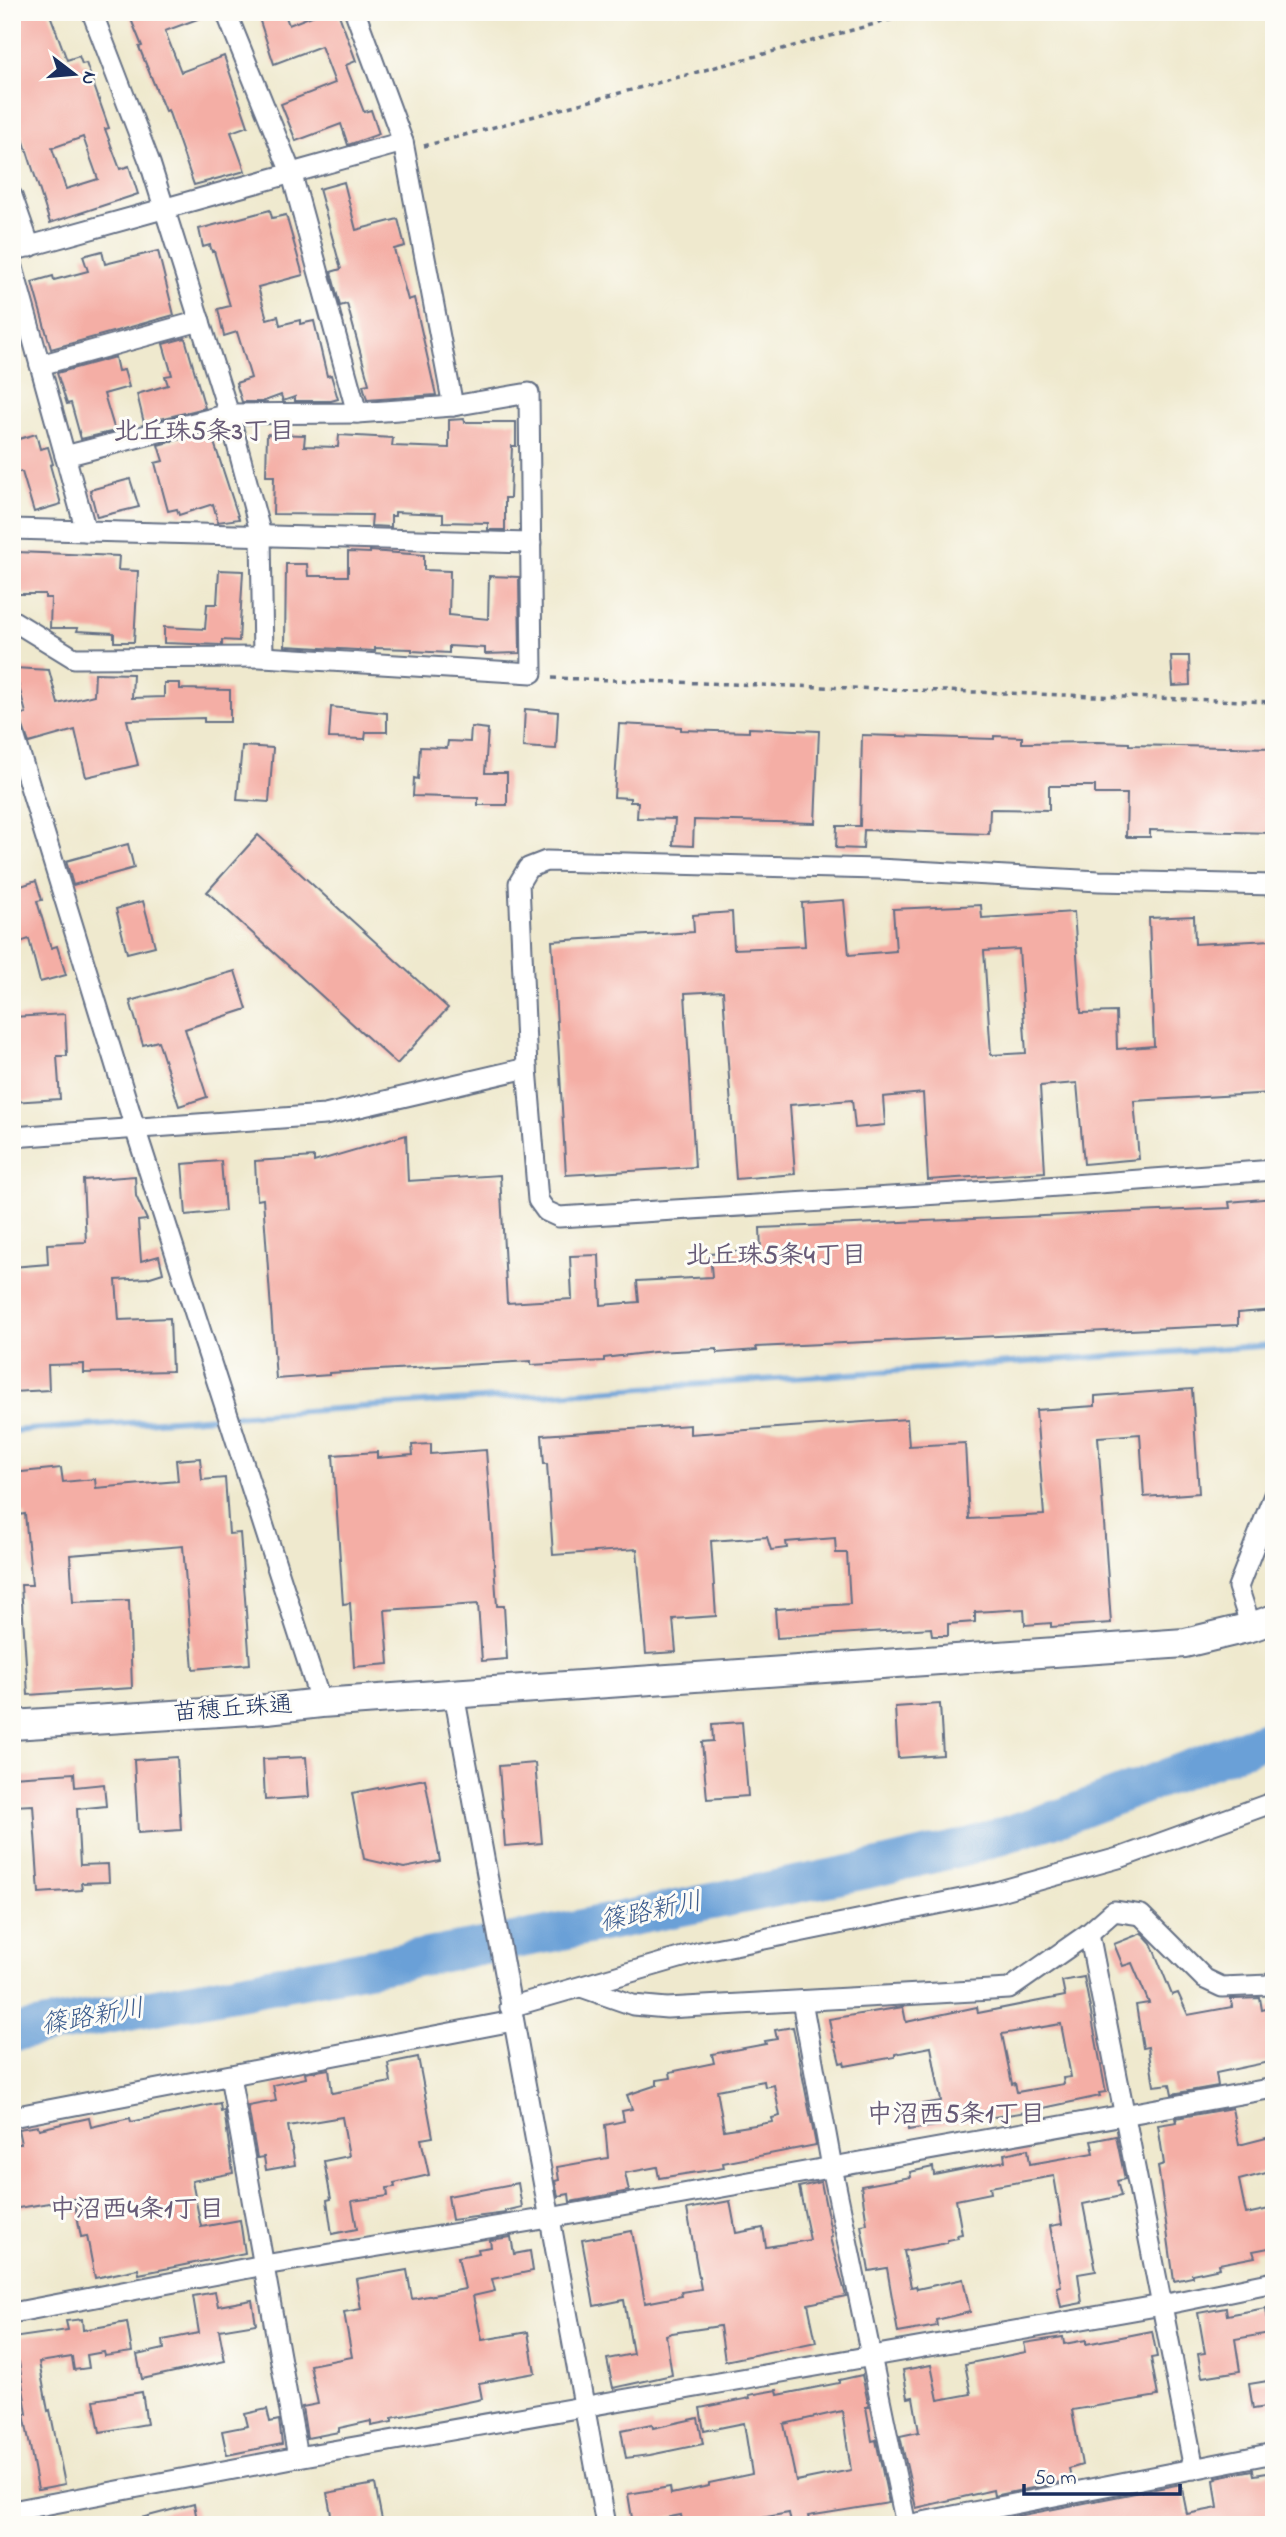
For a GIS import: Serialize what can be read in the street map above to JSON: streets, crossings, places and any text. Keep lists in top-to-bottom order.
{
  "streets": {
    "street": ["苗穂丘珠通"]
  },
  "districts": [
    "北丘珠5条3丁目",
    "北丘珠5条4丁目",
    "中沼西5条1丁目",
    "中沼西4条1丁目"
  ],
  "water": ["篠路新川"],
  "scale_bar": "50 m",
  "north": "right"
}
